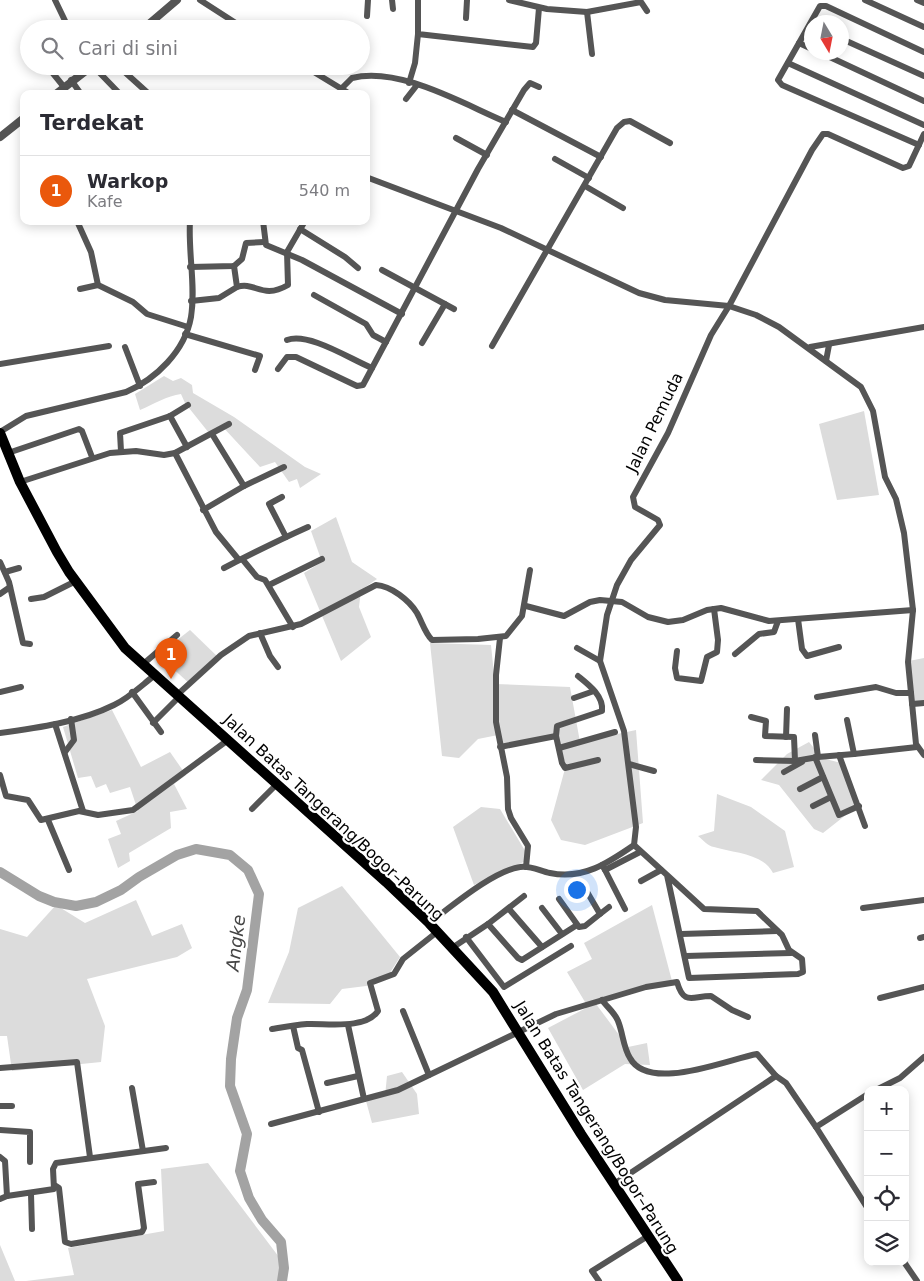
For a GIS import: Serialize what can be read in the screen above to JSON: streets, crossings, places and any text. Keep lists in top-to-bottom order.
{
  "streets": {
    "main road": ["Jalan Batas Tangerang/Bogor–Parung"],
    "street": ["Jalan Pemuda"]
  },
  "water": ["Angke"],
  "north": "bottom",
  "page": {
    "search": "Cari di sini",
    "heading": "Terdekat",
    "list": [
      {
        "mark": "1",
        "name": "Warkop",
        "note": "Kafe",
        "value": "540 m"
      }
    ],
    "pins": "1",
    "map_buttons": ["+", "−"]
  }
}
